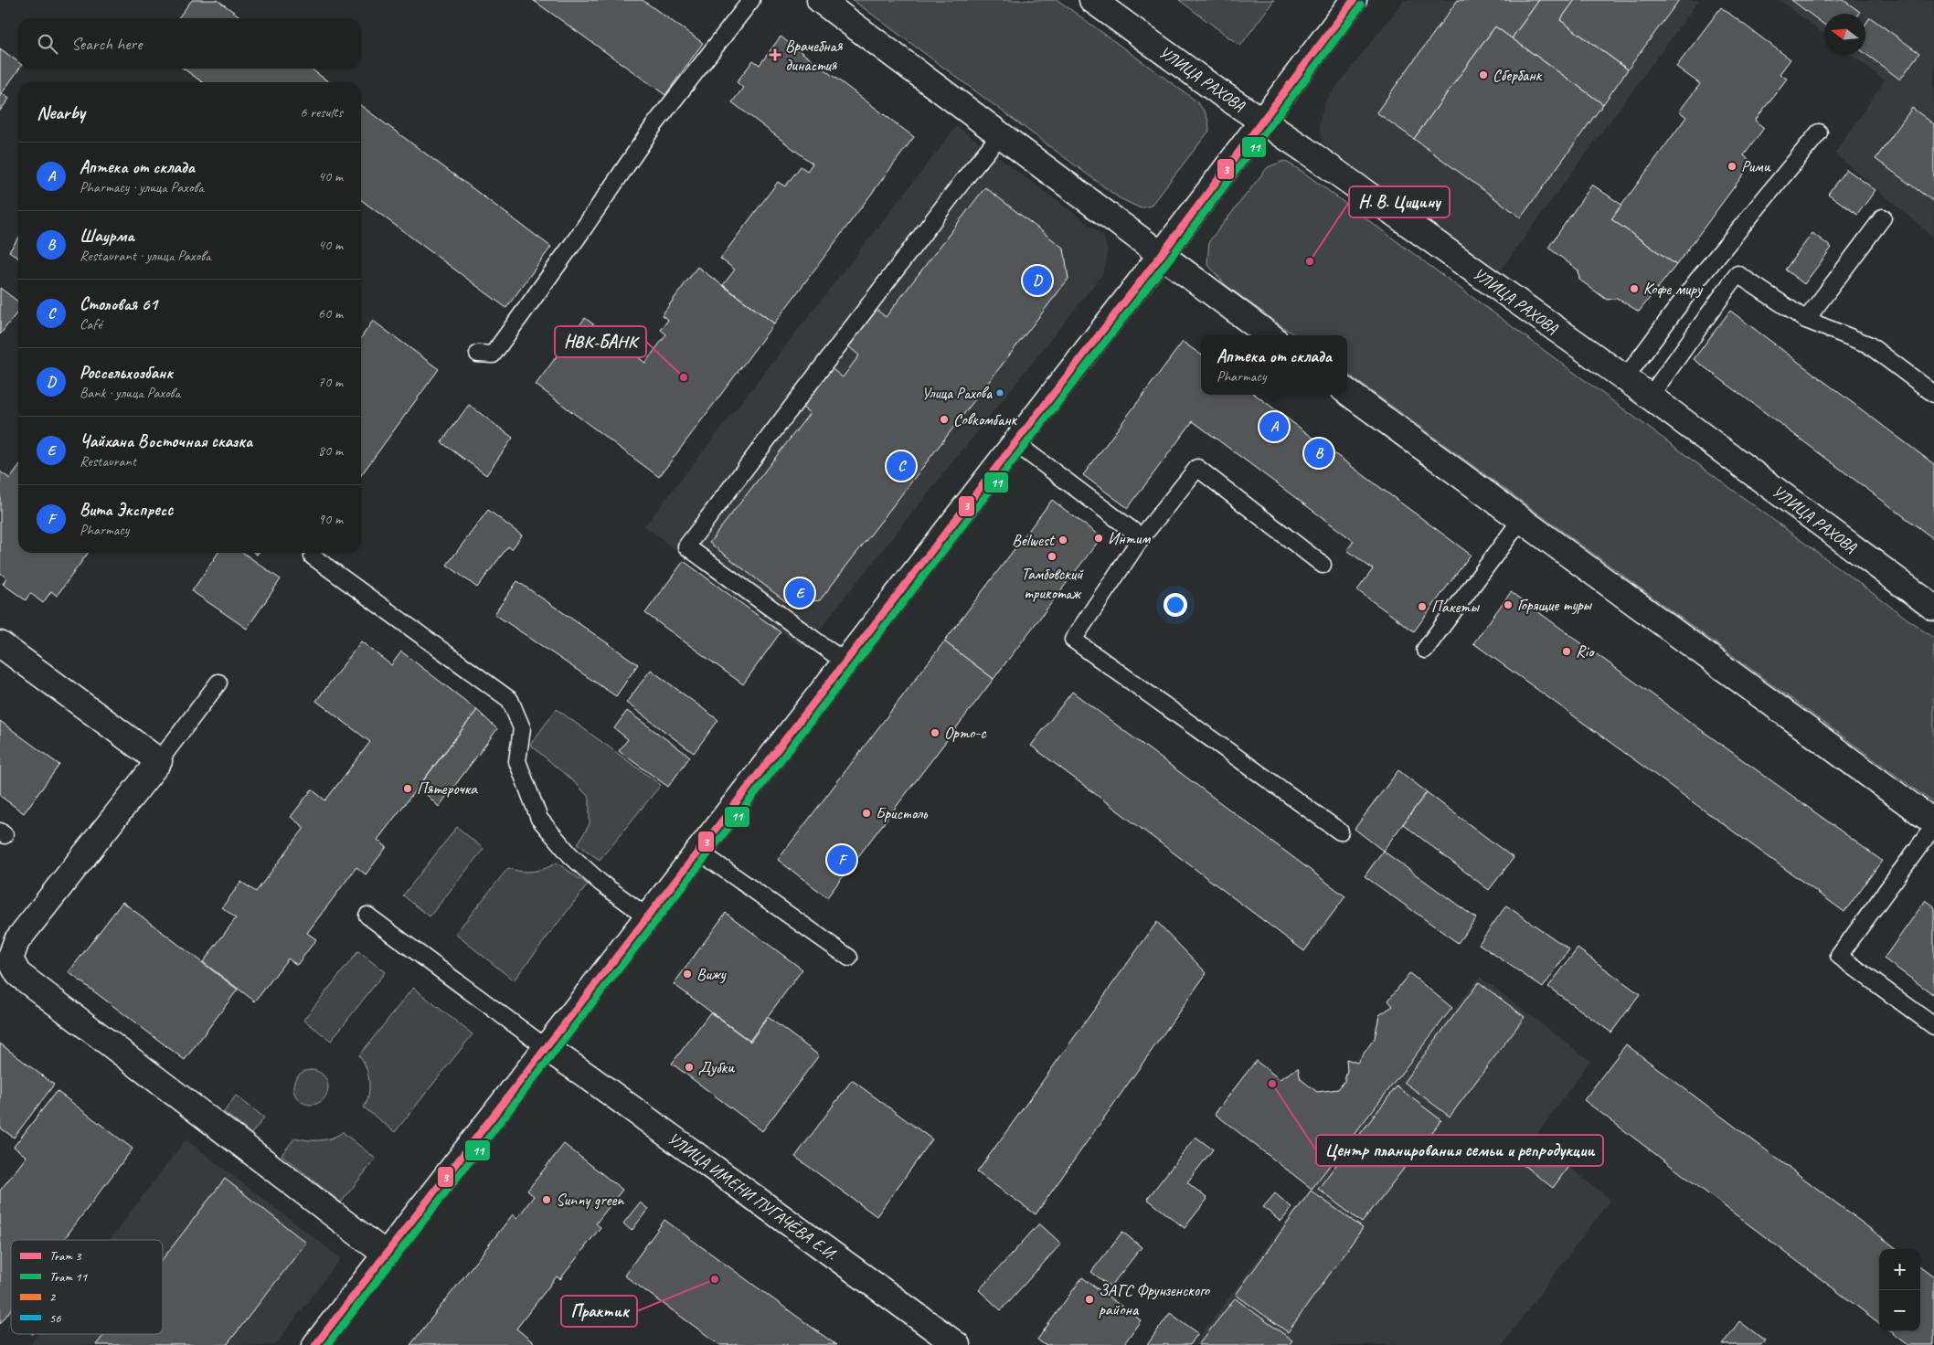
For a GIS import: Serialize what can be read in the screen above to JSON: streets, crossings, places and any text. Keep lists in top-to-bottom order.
{
  "streets": {
    "street": ["УЛИЦА РАХОВА", "УЛИЦА ИМЕНИ ПУГАЧЁВА Е.И."]
  },
  "places": {
    "health": ["Врачебная династия"],
    "other": [
      "Сбербанк",
      "Рими",
      "Н. В. Цицину",
      "Кофе миру",
      "НВК-БАНК",
      "Улица Рахова",
      "Совкомбанк",
      "Интим",
      "Belwest",
      "Тамбовский трикотаж",
      "Горящие туры",
      "Пакеты",
      "Rio",
      "Орто-с",
      "Пятерочка",
      "Бристоль",
      "Вижу",
      "Дубки",
      "Центр планирования семьи и репродукции",
      "Sunny green",
      "Практик",
      "ЗАГС Фрунзенского района"
    ]
  },
  "lines": ["tram line 3", "tram line 11"],
  "legend": [
    "Tram 3",
    "Tram 11",
    "2",
    "56"
  ],
  "north": "left",
  "page": {
    "search": "Search here",
    "heading": ["Nearby", "6 results"],
    "list": [
      {
        "mark": "A",
        "name": "Аптека от склада",
        "note": "Pharmacy · улица Рахова",
        "value": "40 m"
      },
      {
        "mark": "B",
        "name": "Шаурма",
        "note": "Restaurant · улица Рахова",
        "value": "40 m"
      },
      {
        "mark": "C",
        "name": "Столовая 61",
        "note": "Café",
        "value": "60 m"
      },
      {
        "mark": "D",
        "name": "Россельхозбанк",
        "note": "Bank · улица Рахова",
        "value": "70 m"
      },
      {
        "mark": "E",
        "name": "Чайхана Восточная сказка",
        "note": "Restaurant",
        "value": "80 m"
      },
      {
        "mark": "F",
        "name": "Вита Экспресс",
        "note": "Pharmacy",
        "value": "90 m"
      }
    ],
    "pins": [
      "D",
      "A",
      "B",
      "C",
      "E",
      "F"
    ],
    "popup": ["Аптека от склада", "Pharmacy"],
    "map_buttons": ["+", "−"]
  }
}
